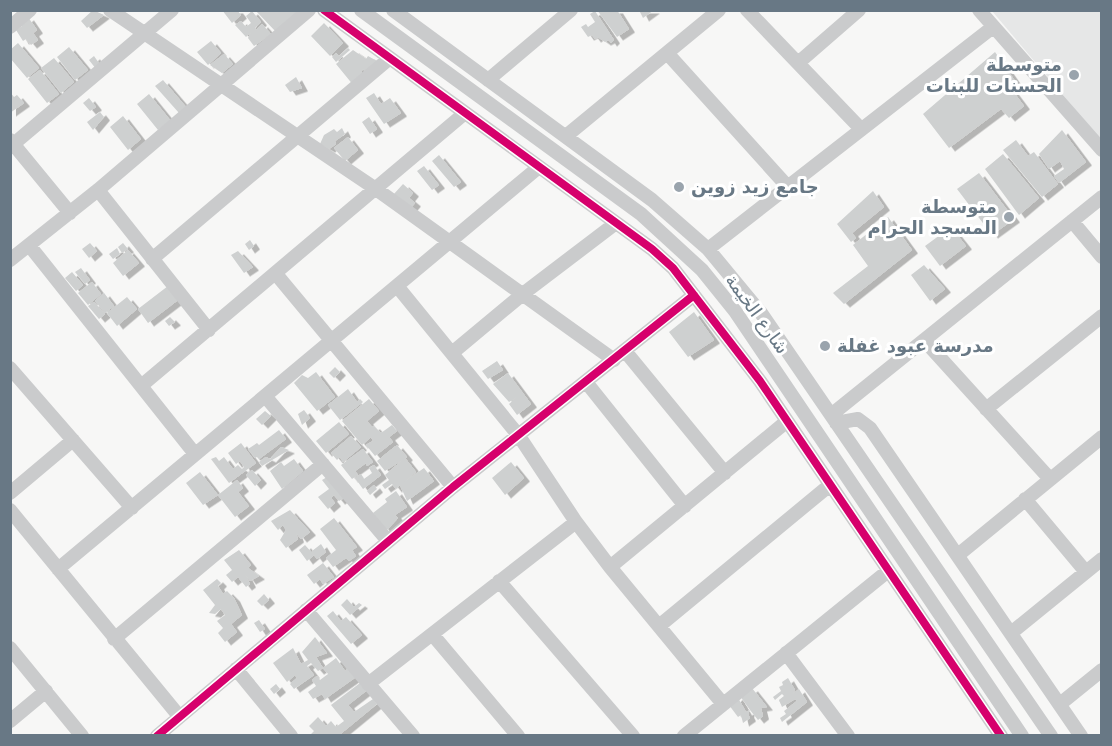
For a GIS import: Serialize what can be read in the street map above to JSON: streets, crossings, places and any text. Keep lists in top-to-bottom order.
{
  "streets": {
    "street": ["شارع الخيمة"]
  },
  "places": [
    "متوسطة الحسنات للبنات",
    "جامع زيد زوين",
    "متوسطة المسجد الحرام",
    "مدرسة عبود غفلة"
  ]
}
